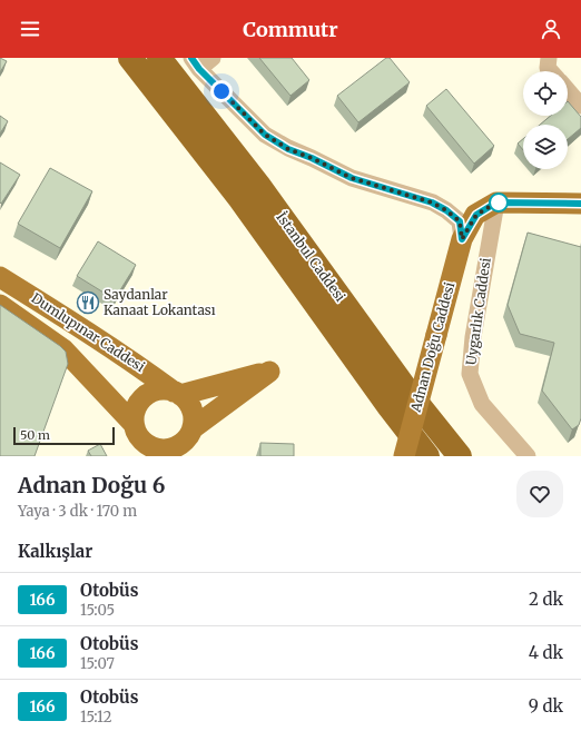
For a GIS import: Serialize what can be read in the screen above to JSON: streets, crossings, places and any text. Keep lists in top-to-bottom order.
{
  "streets": {
    "highway": ["İstanbul Caddesi"],
    "main road": ["Dumlupınar Caddesi", "Adnan Doğu Caddesi"],
    "street": ["Uygarlık Caddesi"]
  },
  "crossings": [
    ["Uygarlık Caddesi", "Adnan Doğu Caddesi"]
  ],
  "places": {
    "restaurant": ["Saydanlar Kanaat Lokantası"]
  },
  "lines": ["bus line 166"],
  "scale_bar": "50 m",
  "page": {
    "header": "Commutr",
    "scale": "50 m",
    "heading": [
      ["Adnan Doğu 6", "Yaya · 3 dk · 170 m"],
      "Kalkışlar"
    ],
    "list": [
      {
        "mark": "166",
        "name": "Otobüs",
        "note": "15:05",
        "value": "2 dk"
      },
      {
        "mark": "166",
        "name": "Otobüs",
        "note": "15:07",
        "value": "4 dk"
      },
      {
        "mark": "166",
        "name": "Otobüs",
        "note": "15:12",
        "value": "9 dk"
      }
    ]
  }
}
